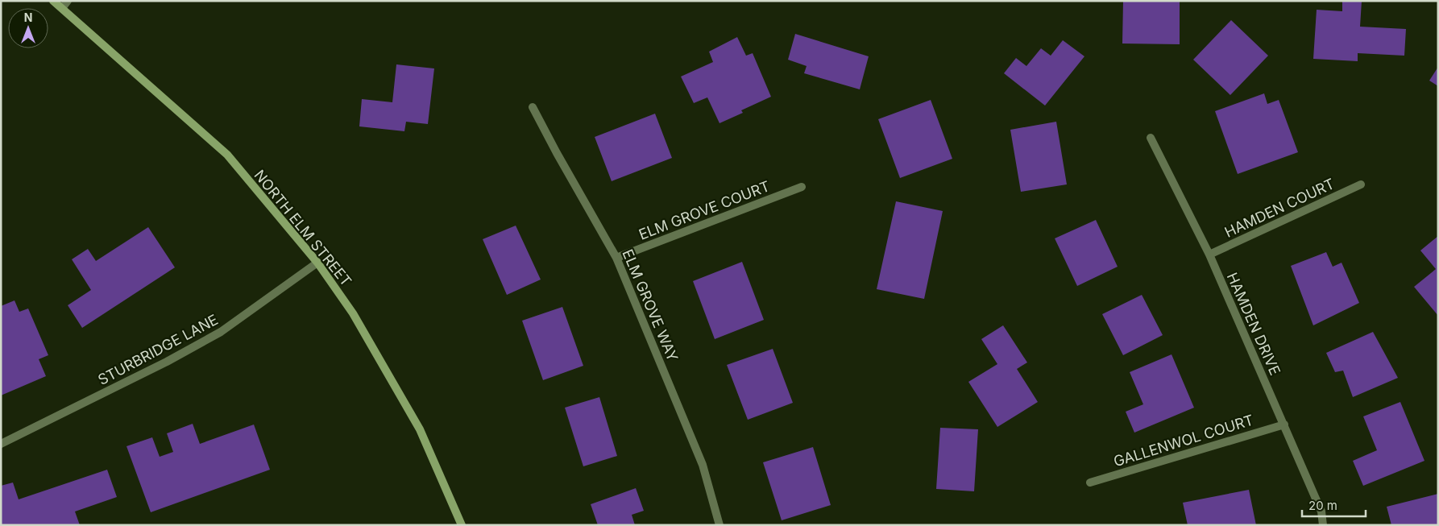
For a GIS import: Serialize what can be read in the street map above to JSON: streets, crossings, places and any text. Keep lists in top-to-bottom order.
{
  "streets": {
    "main road": ["NORTH ELM STREET"],
    "street": [
      "HAMDEN COURT",
      "ELM GROVE COURT",
      "ELM GROVE WAY",
      "HAMDEN DRIVE",
      "STURBRIDGE LANE",
      "GALLENWOL COURT"
    ]
  },
  "crossings": [
    ["HAMDEN COURT", "HAMDEN DRIVE"],
    ["ELM GROVE COURT", "ELM GROVE WAY"],
    ["NORTH ELM STREET", "STURBRIDGE LANE"],
    ["HAMDEN DRIVE", "GALLENWOL COURT"]
  ],
  "scale_bar": "20 m",
  "north": "top"
}
